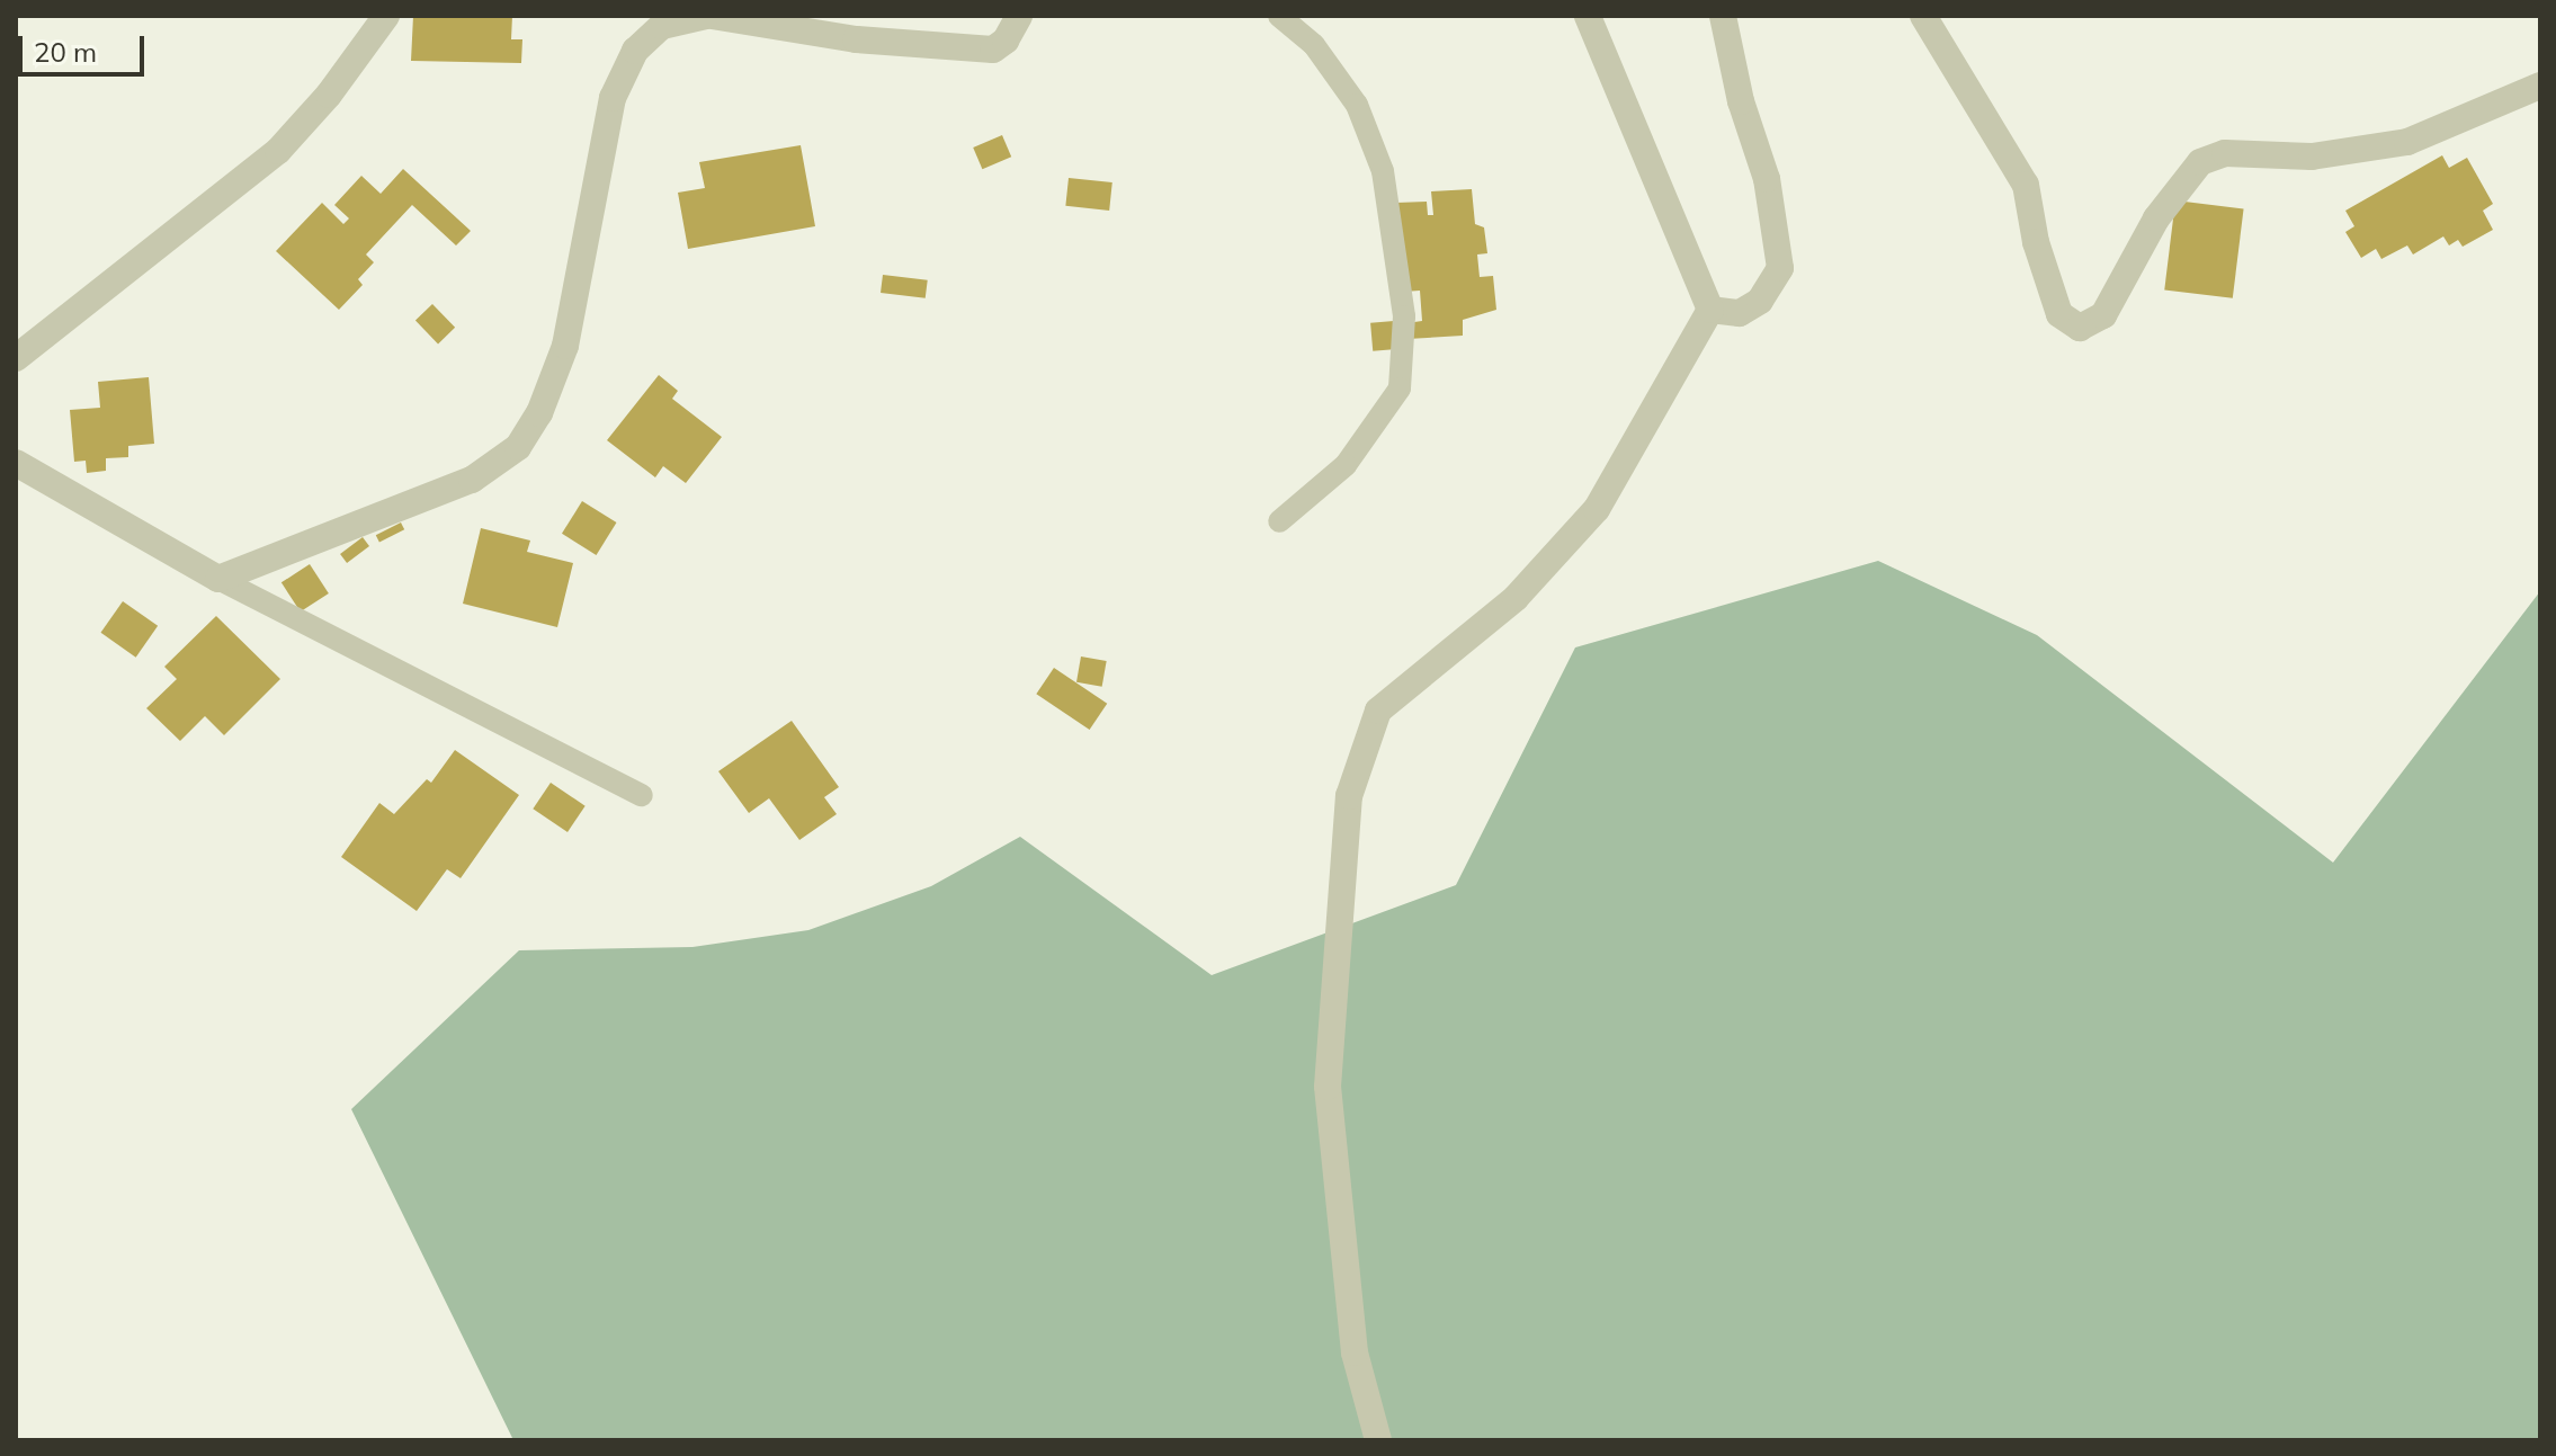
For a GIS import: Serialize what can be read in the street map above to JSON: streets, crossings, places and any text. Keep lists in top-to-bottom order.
{
  "scale_bar": "20 m"
}
